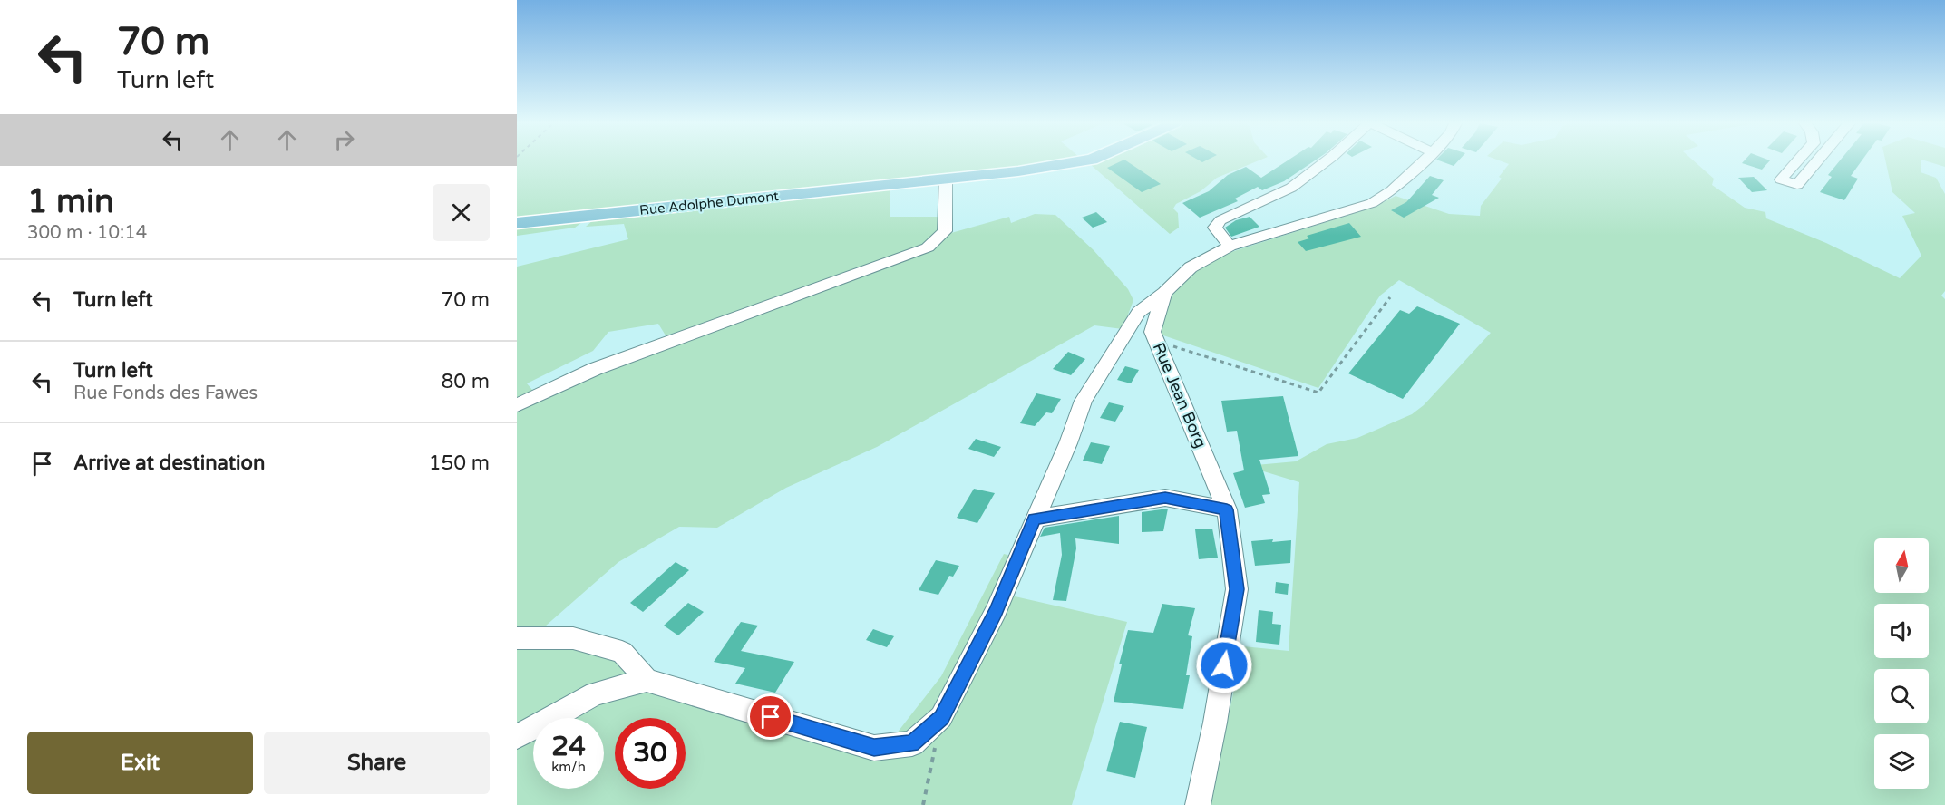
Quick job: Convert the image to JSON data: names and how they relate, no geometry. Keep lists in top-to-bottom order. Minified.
{"streets":{"main road":["Rue Adolphe Dumont"],"street":["Rue Jean Borg"]},"north":"top","page":{"turn":["70 m","Turn left"],"heading":["1 min","300 m · 10:14"],"list":[{"name":"Turn left","value":"70 m"},{"name":"Turn left","note":"Rue Fonds des Fawes","value":"80 m"},{"name":"Arrive at destination","value":"150 m"}],"speed":"24 km/h","limit":"30","buttons":["Exit","Share"]}}
